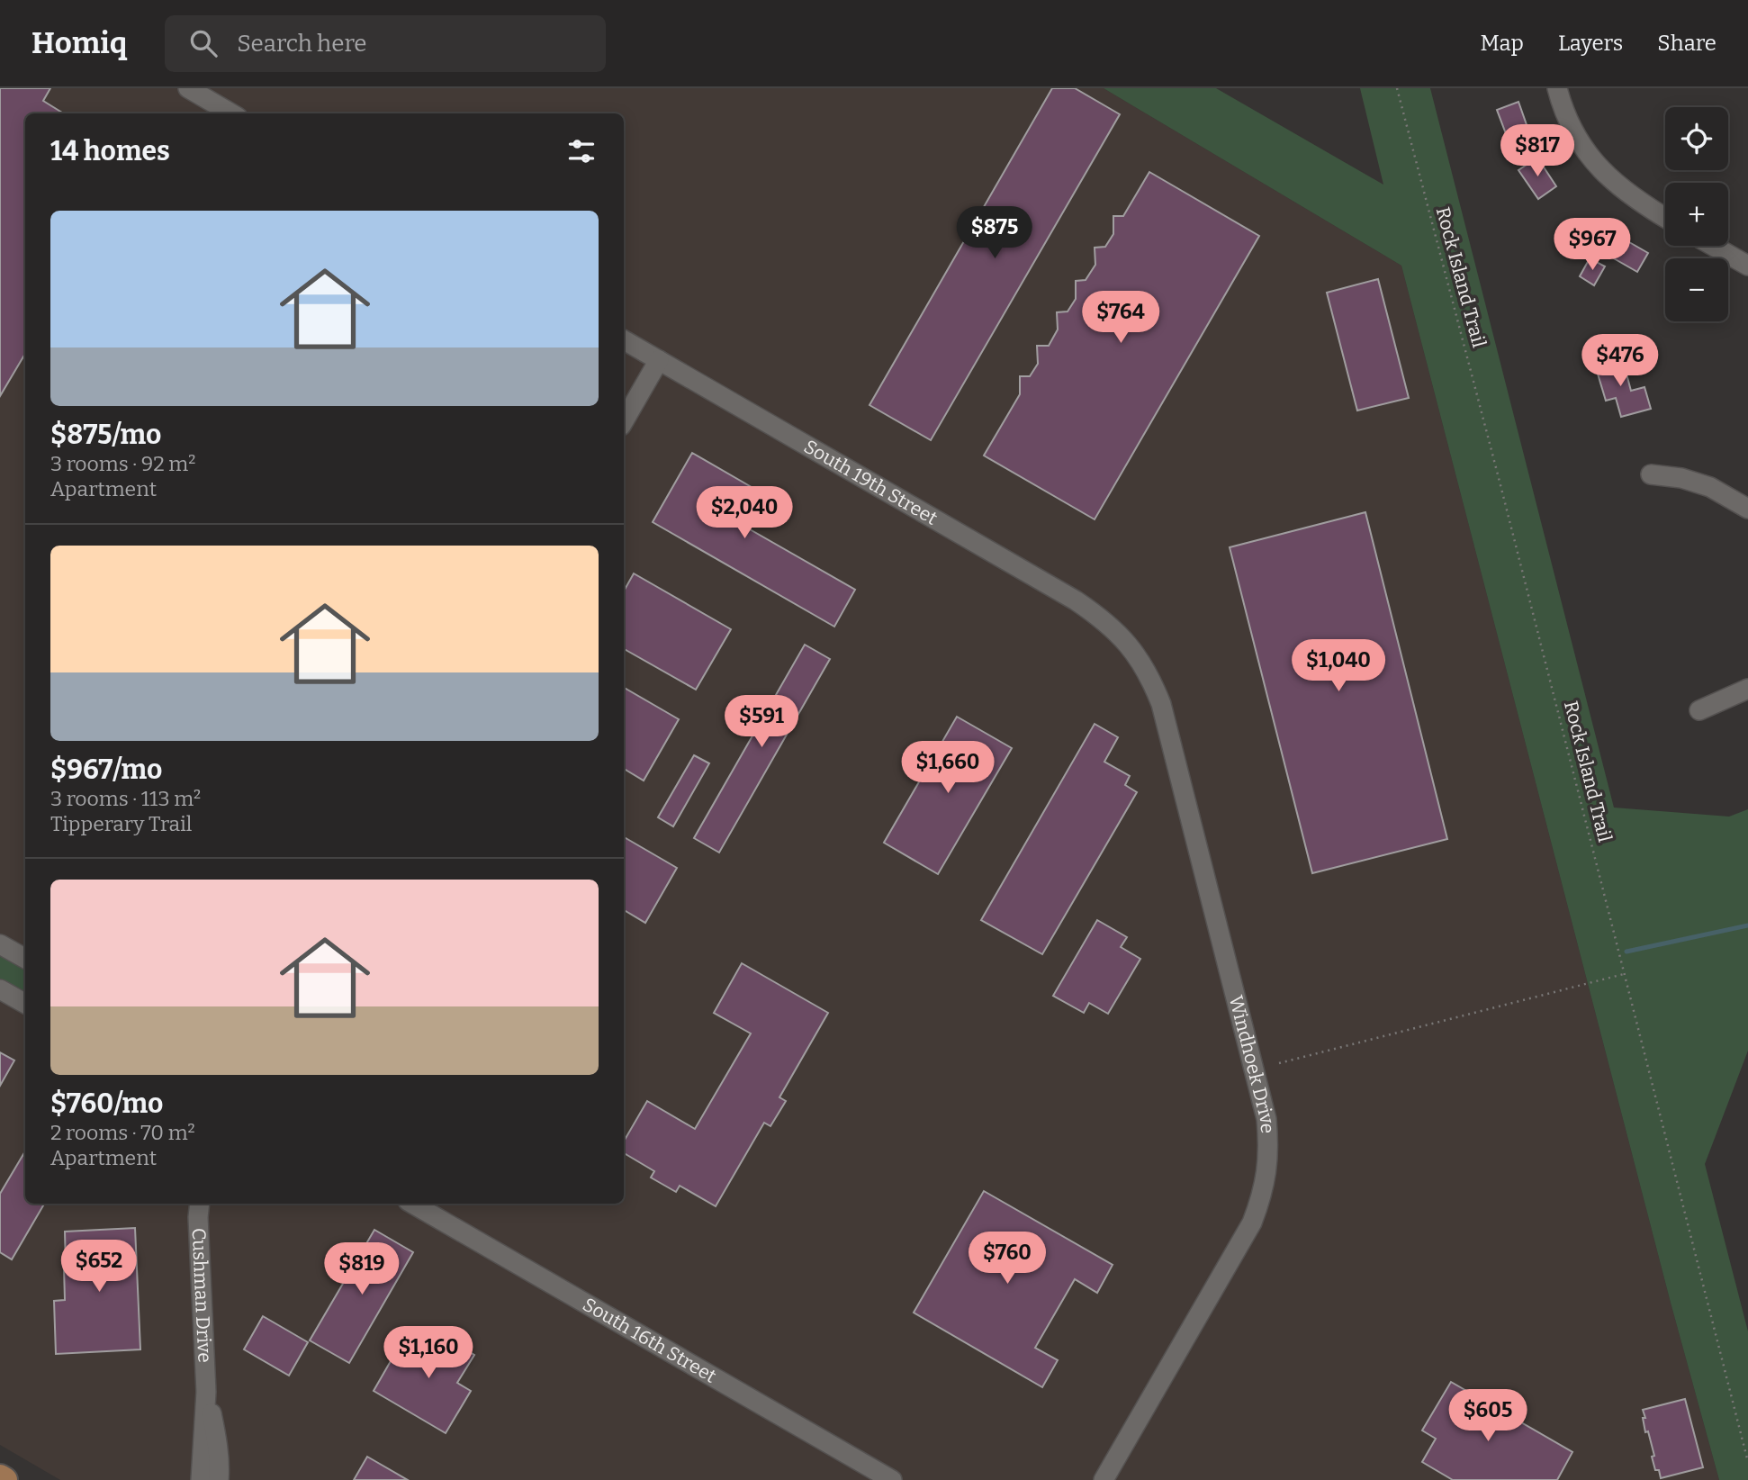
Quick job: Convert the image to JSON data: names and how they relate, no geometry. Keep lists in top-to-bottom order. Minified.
{"streets":{"street":["South 19th Street","Windhoek Drive","Cushman Drive","South 16th Street"],"path":["Rock Island Trail"]},"crossings":[["South 19th Street","Windhoek Drive"]],"page":{"header":"Homiq","search":"Search here","nav":["Map","Layers","Share"],"map_buttons":["+","−"],"heading":"14 homes","price":["$817","$875","$967","$764","$476","$2,040","$1,040","$591","$1,660","$760","$652","$819","$1,160","$605"],"list":[{"name":"$875/mo","note":"3 rooms · 92 m² · Apartment"},{"name":"$967/mo","note":"3 rooms · 113 m² · Tipperary Trail"},{"name":"$760/mo","note":"2 rooms · 70 m² · Apartment"}]}}
